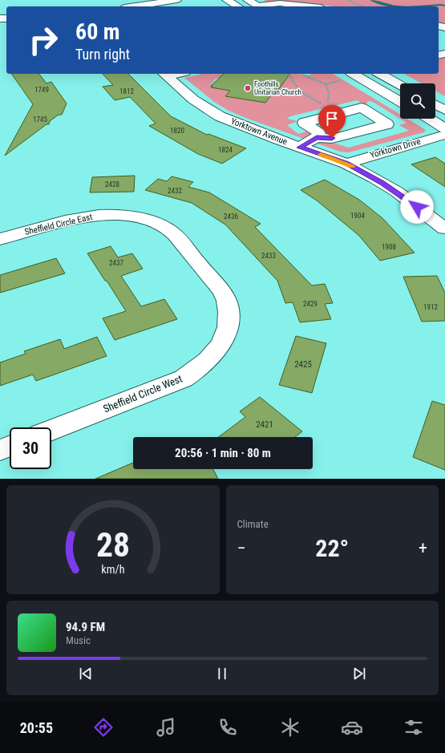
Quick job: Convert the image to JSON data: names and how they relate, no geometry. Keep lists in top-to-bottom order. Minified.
{"streets":{"street":["Yorktown Avenue","Yorktown Drive","Sheffield Circle East","Sheffield Circle West"]},"crossings":[["Yorktown Avenue","Yorktown Drive"],["Sheffield Circle East","Sheffield Circle West"]],"places":["Foothills Unitarian Church"],"house_numbers":["1749","1812","1745","1820","1824","2428","2432","1904","2436","1908","2433","2437","2429","1912","2425","2421"],"page":{"turn":["60 m","Turn right"],"limit":"30","trip":"20:56 · 1 min · 80 m","tile":"Climate","heat":["−","22°","+"],"song":["94.9 FM","Music"],"tabs":"20:55","gauge":["28","km/h"]}}
